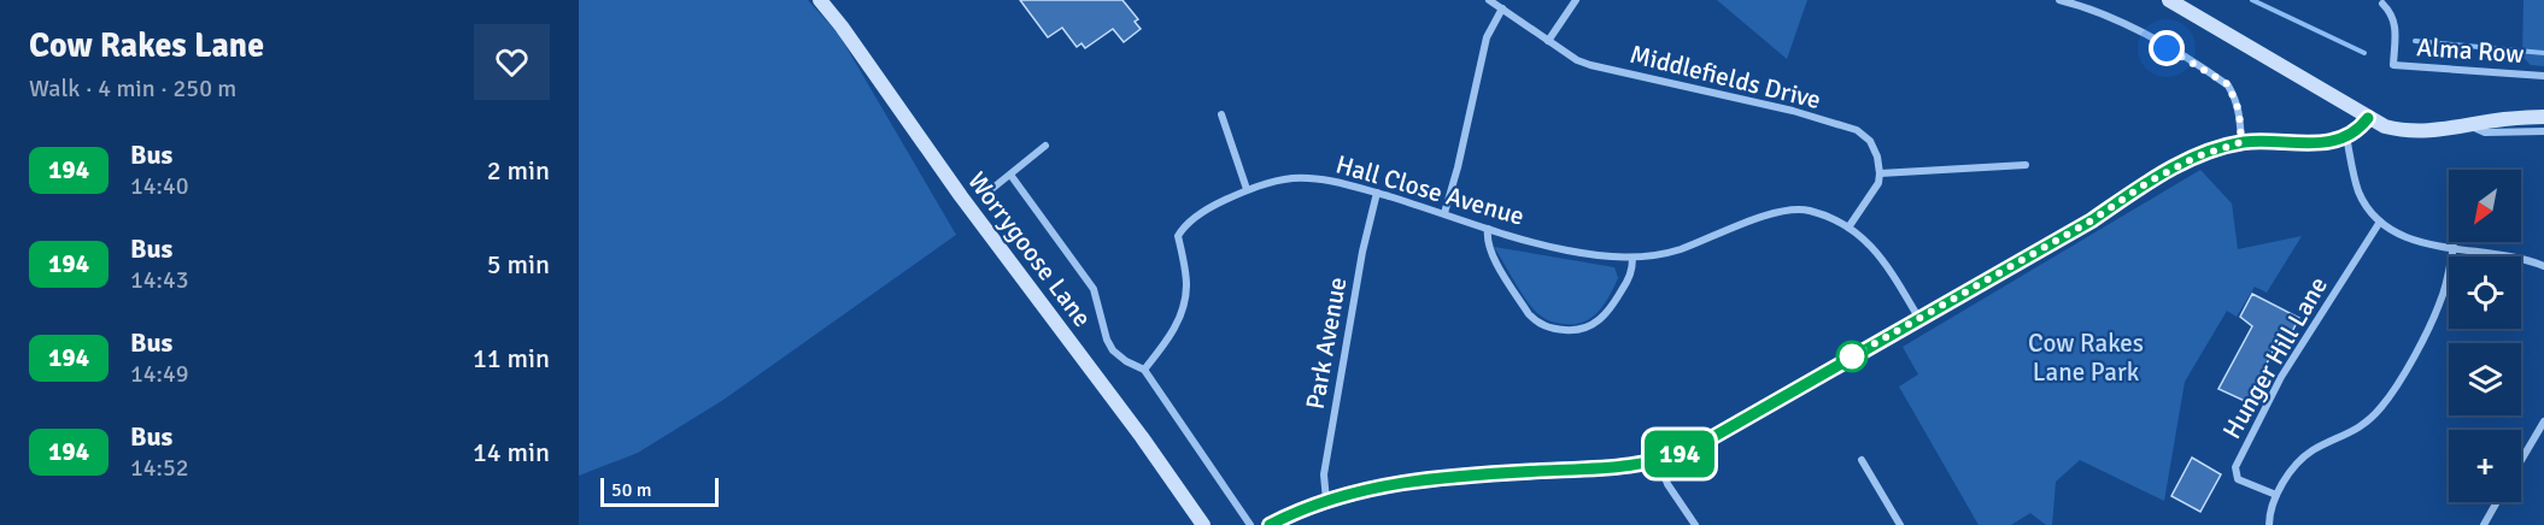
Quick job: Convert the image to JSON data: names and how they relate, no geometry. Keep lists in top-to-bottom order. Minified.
{"streets":{"main road":["Worrygoose Lane"],"street":["Alma Row","Middlefields Drive","Hall Close Avenue","Park Avenue","Hunger Hill Lane"]},"crossings":[["Hall Close Avenue","Park Avenue"]],"parks":["Cow Rakes Lane Park"],"lines":["bus line 194"],"scale_bar":"50 m","north":"bottom left","page":{"heading":["Cow Rakes Lane","Walk · 4 min · 250 m"],"on_map":"194","list":[{"mark":"194","name":"Bus","note":"14:40","value":"2 min"},{"mark":"194","name":"Bus","note":"14:43","value":"5 min"},{"mark":"194","name":"Bus","note":"14:49","value":"11 min"},{"mark":"194","name":"Bus","note":"14:52","value":"14 min"}],"map_buttons":"+","scale":"50 m"}}
